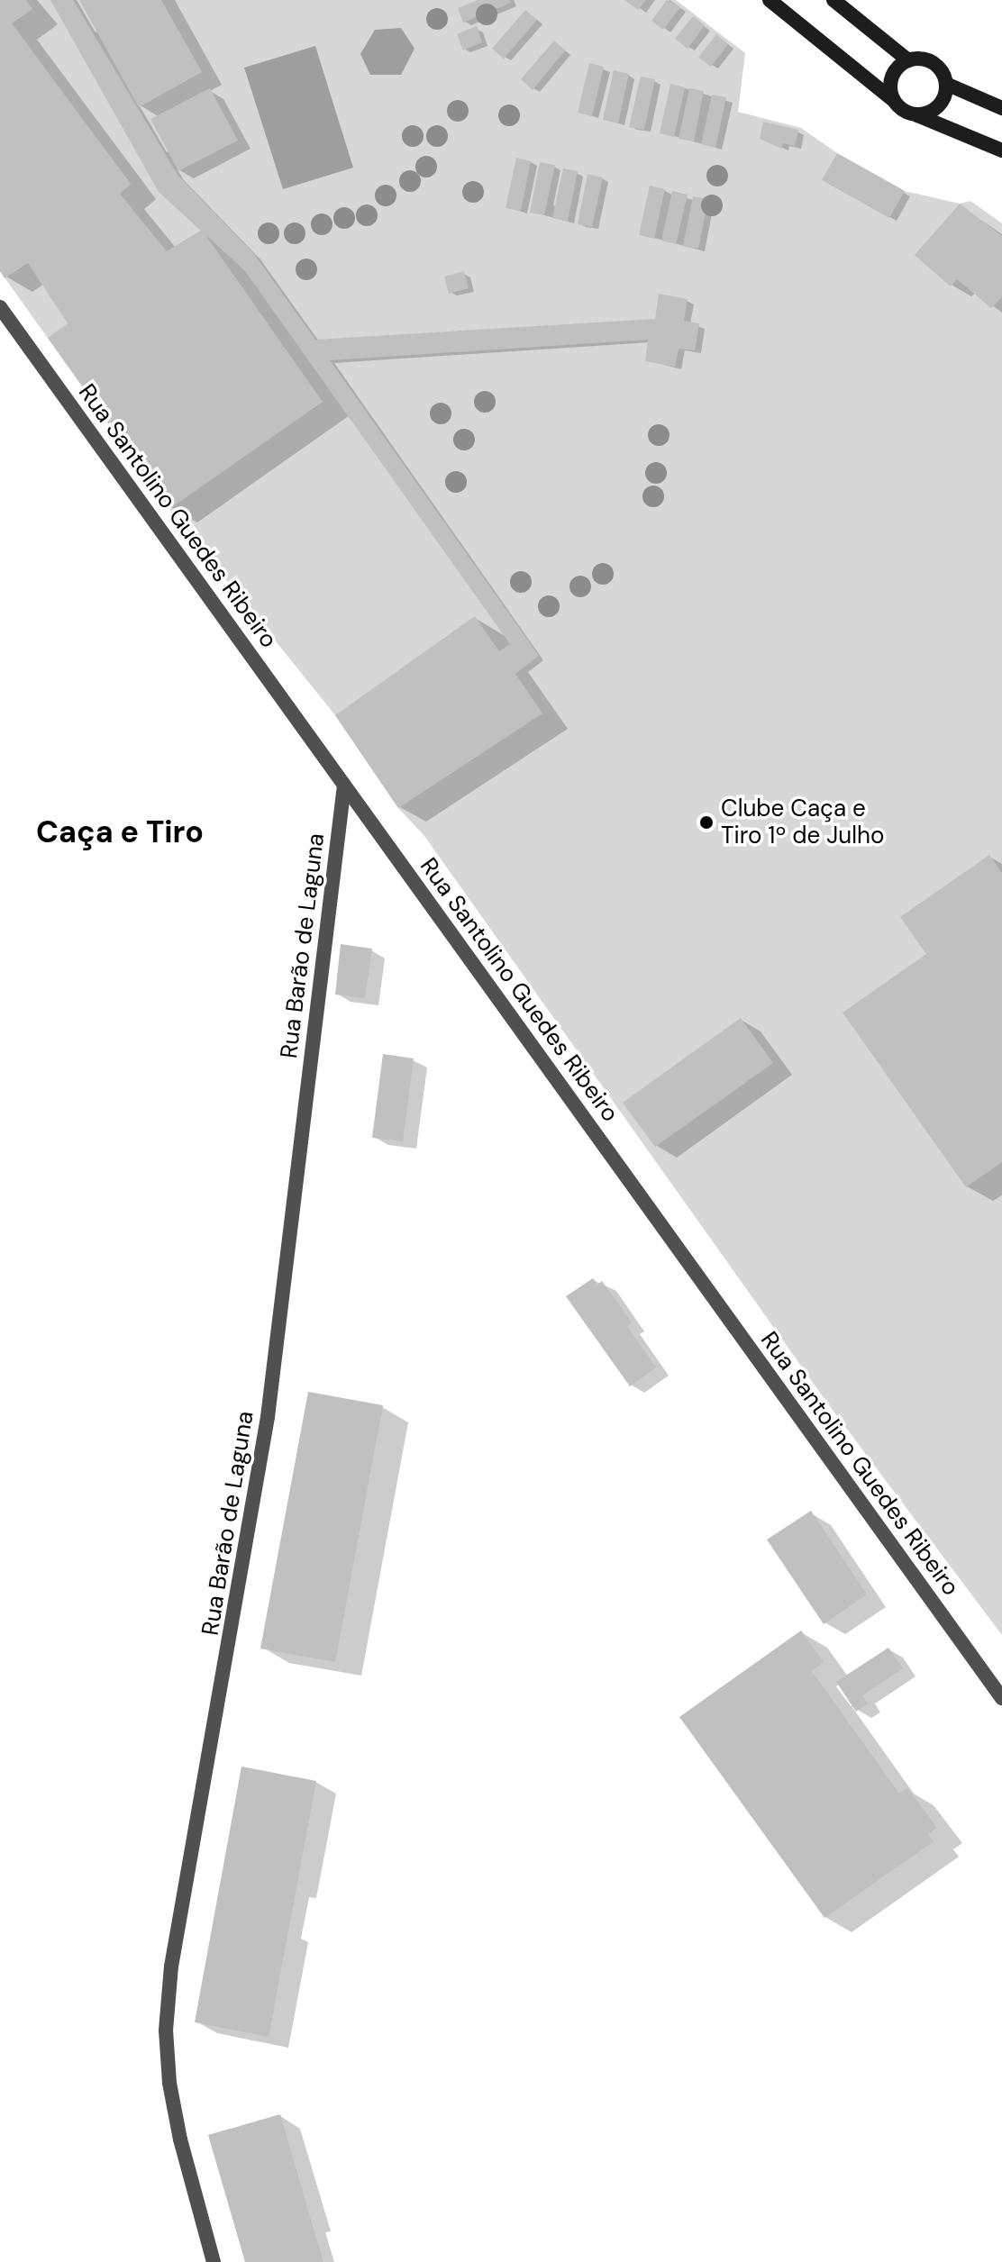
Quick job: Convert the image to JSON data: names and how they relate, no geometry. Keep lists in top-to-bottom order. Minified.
{"streets":{"street":["Rua Santolino Guedes Ribeiro","Rua Barão de Laguna"]},"crossings":[["Rua Santolino Guedes Ribeiro","Rua Barão de Laguna"]],"districts":["Caça e Tiro"],"places":["Clube Caça e Tiro 1º de Julho"]}
